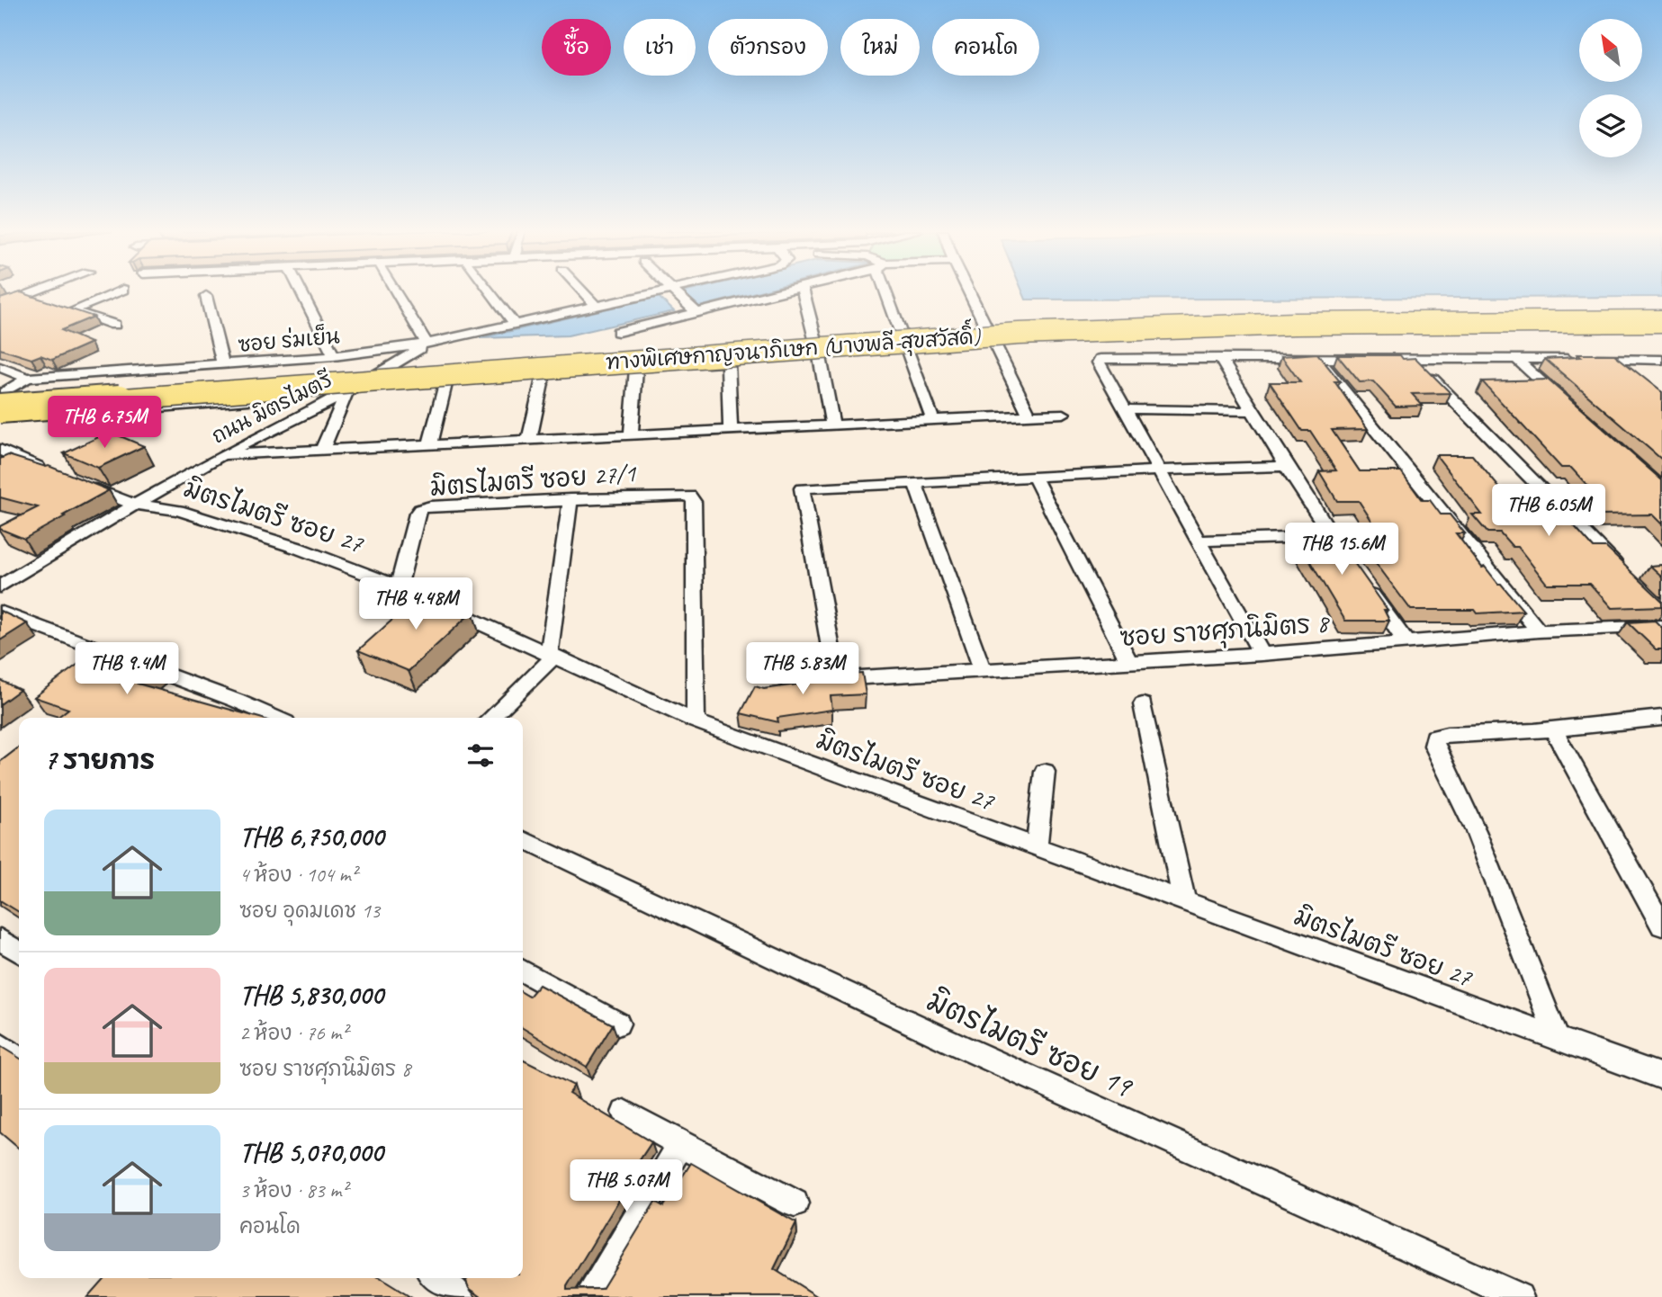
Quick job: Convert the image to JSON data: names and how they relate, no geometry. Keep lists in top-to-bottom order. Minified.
{"streets":{"highway":["ทางพิเศษกาญจนาภิเษก (บางพลี-สุขสวัสดิ์)"],"street":["ซอย ร่มเย็น","ถนน มิตรไมตรี","มิตรไมตรี ซอย 27/1","มิตรไมตรี ซอย 27","ซอย ราชศุภนิมิตร 8","มิตรไมตรี ซอย 19"]},"crossings":[["ซอย ร่มเย็น","ถนน มิตรไมตรี"],["ถนน มิตรไมตรี","มิตรไมตรี ซอย 27"],["มิตรไมตรี ซอย 27/1","มิตรไมตรี ซอย 27"]],"north":"top left","page":{"chip":["ซื้อ","เช่า","ตัวกรอง","ใหม่","คอนโด"],"price":["THB 6.75M","THB 6.05M","THB 15.6M","THB 4.48M","THB 9.4M","THB 5.83M","THB 5.07M"],"heading":"7 รายการ","list":[{"name":"THB 6,750,000","note":"4 ห้อง · 104 m² · ซอย อุดมเดช 13"},{"name":"THB 5,830,000","note":"2 ห้อง · 76 m² · ซอย ราชศุภนิมิตร 8"},{"name":"THB 5,070,000","note":"3 ห้อง · 83 m² · คอนโด"}]}}
